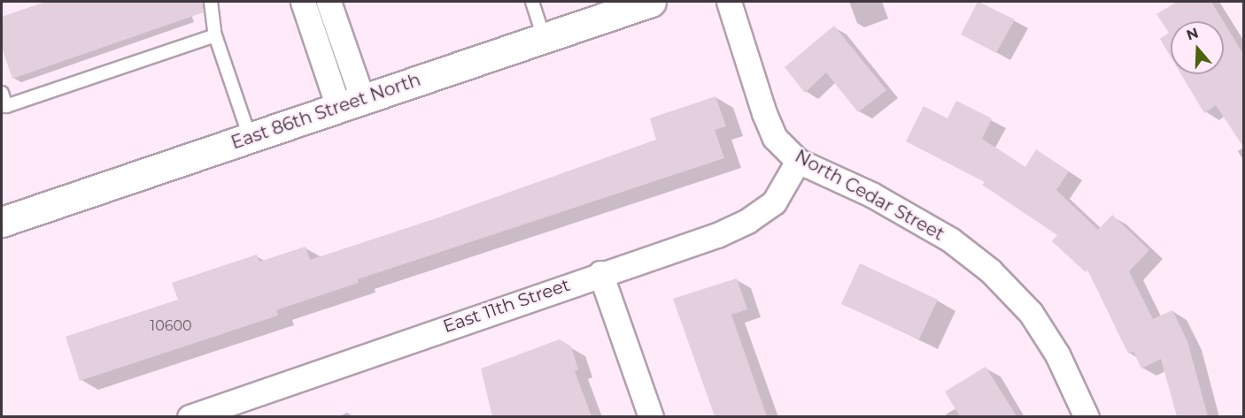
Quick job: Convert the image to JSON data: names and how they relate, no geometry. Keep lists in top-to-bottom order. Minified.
{"streets":{"main road":["East 86th Street North"],"street":["North Cedar Street","East 11th Street"]},"crossings":[["North Cedar Street","East 11th Street"]],"house_numbers":["10600"],"north":"top"}
